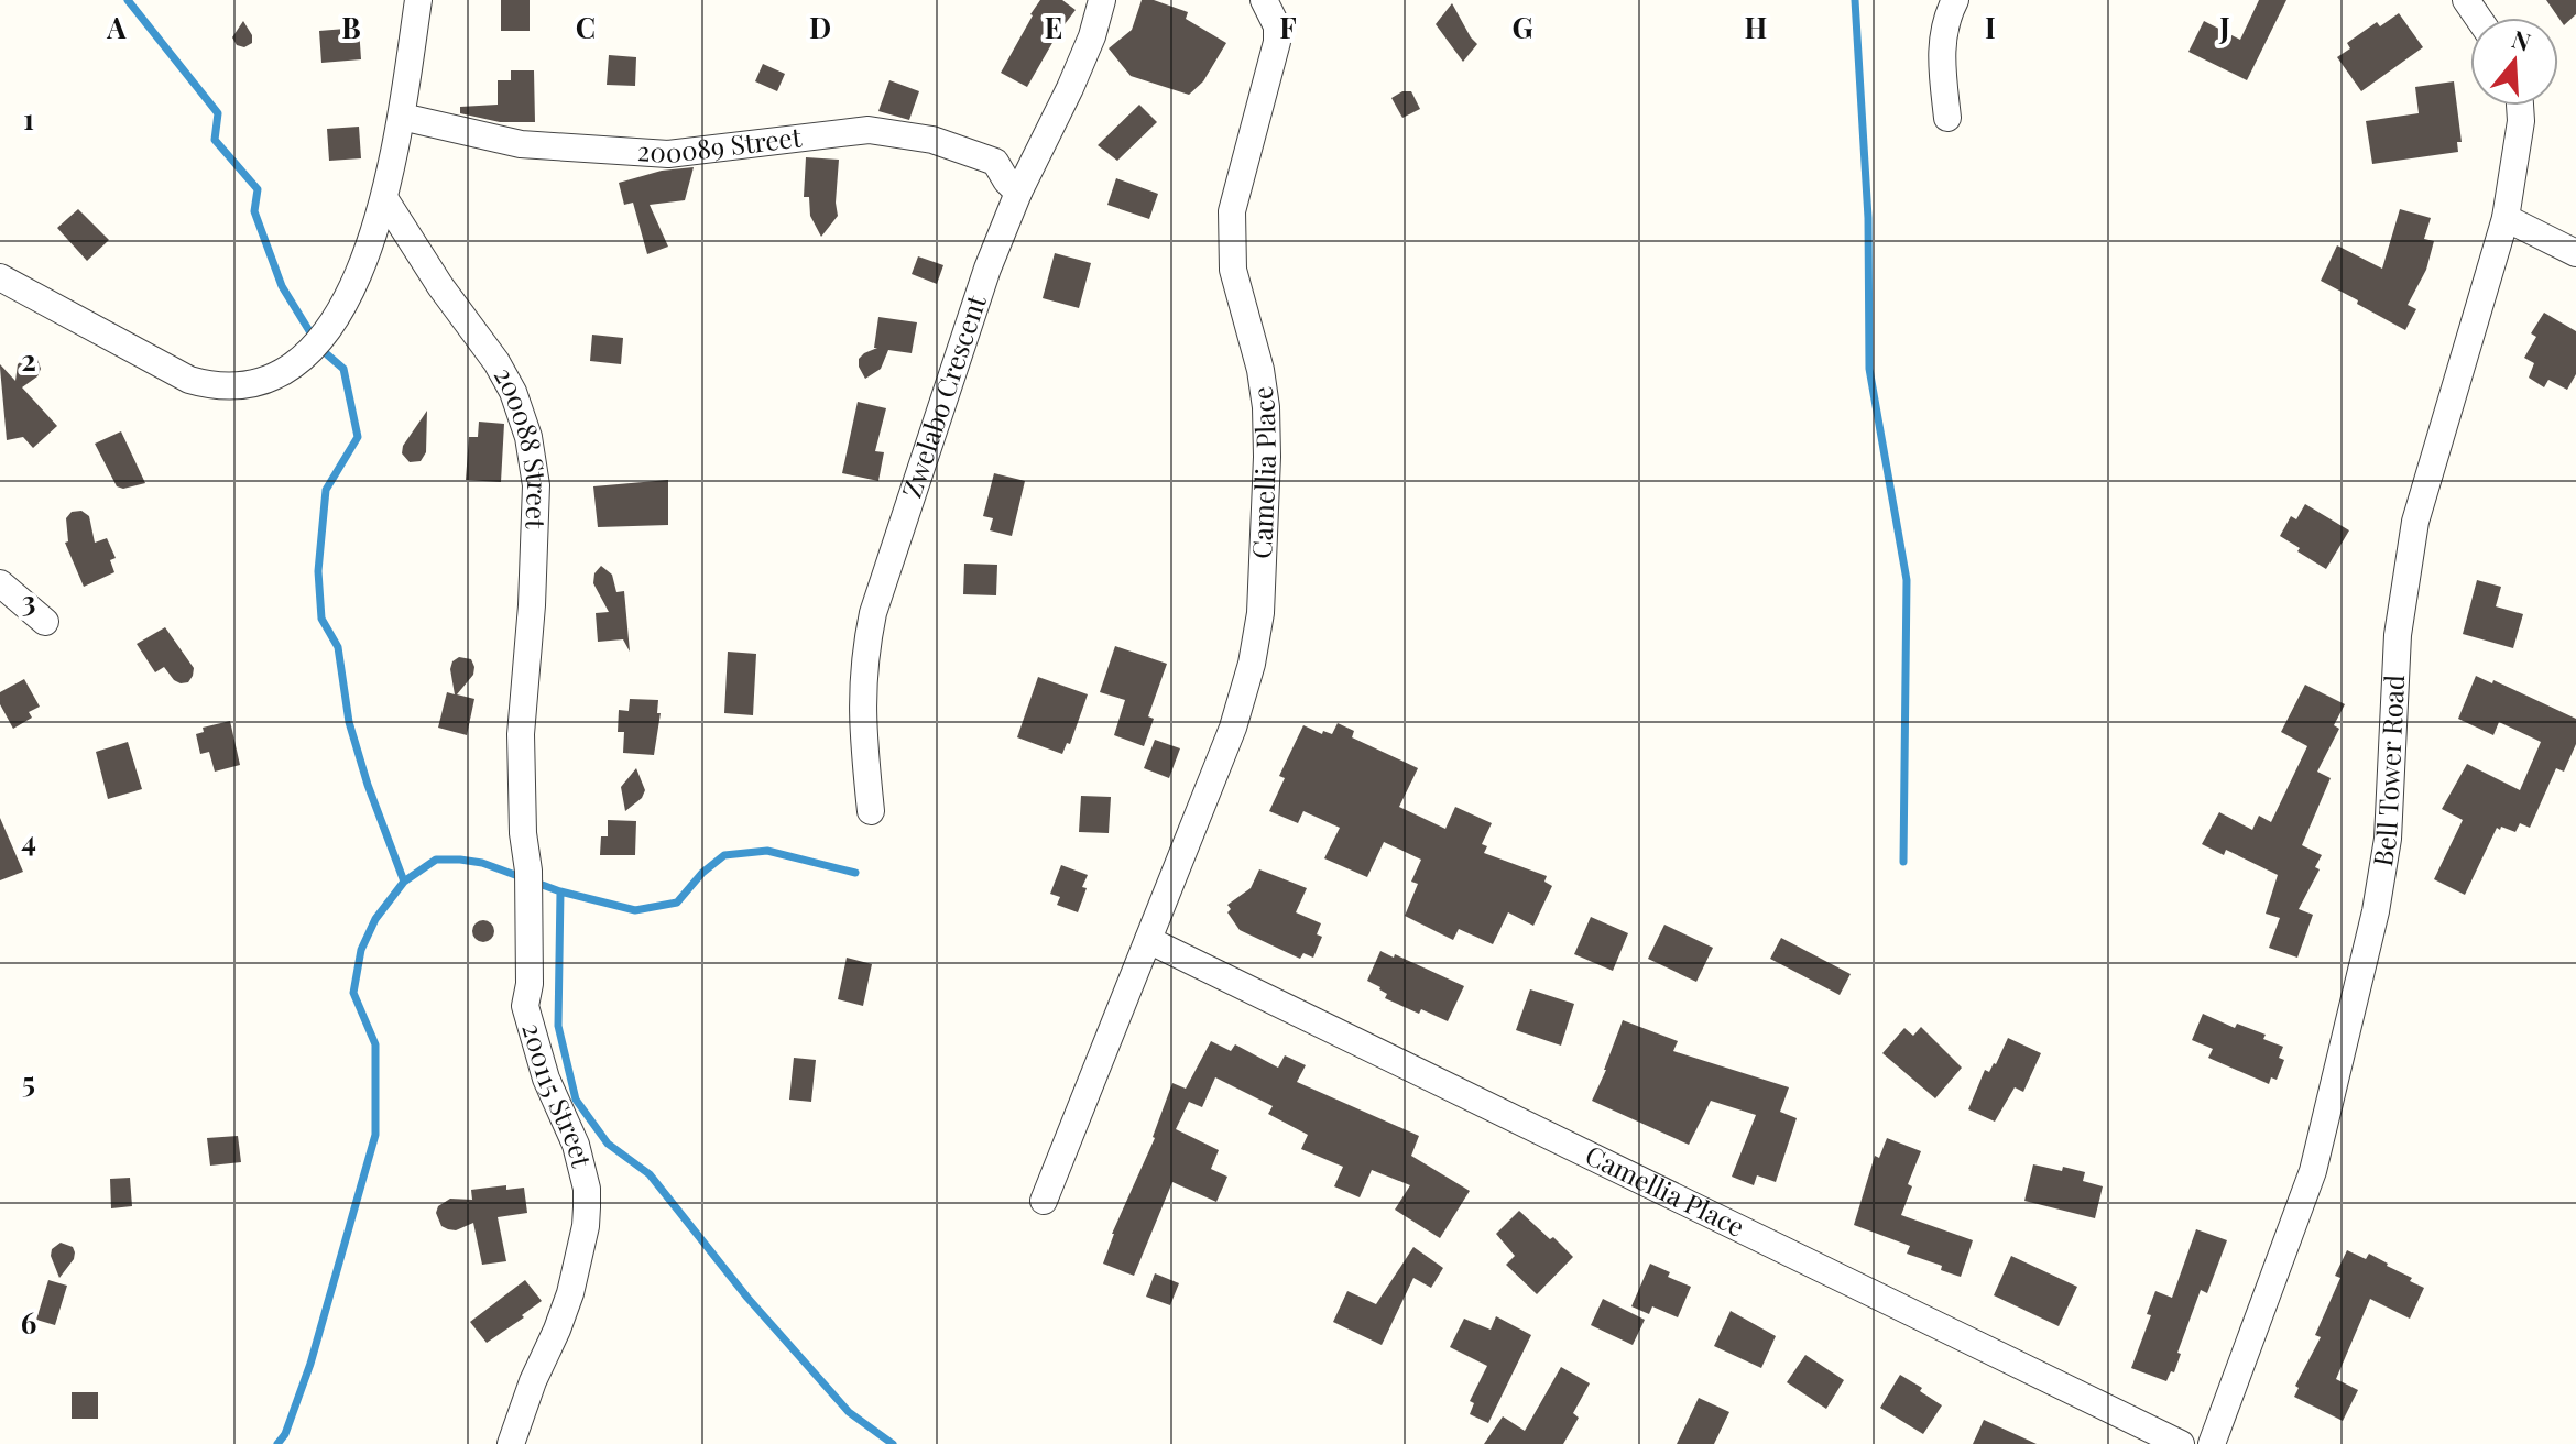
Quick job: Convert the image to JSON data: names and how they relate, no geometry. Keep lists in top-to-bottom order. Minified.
{"streets":{"street":["200089 Street","Zwelabo Crescent","200088 Street","Camellia Place","Bell Tower Road","200115 Street"]},"crossings":[["200089 Street","Zwelabo Crescent"],["200088 Street","200115 Street"]],"north":"top","grid":{"columns":["A","B","C","D","E","F","G","H","I","J"],"rows":["1","2","3","4","5","6"]}}
